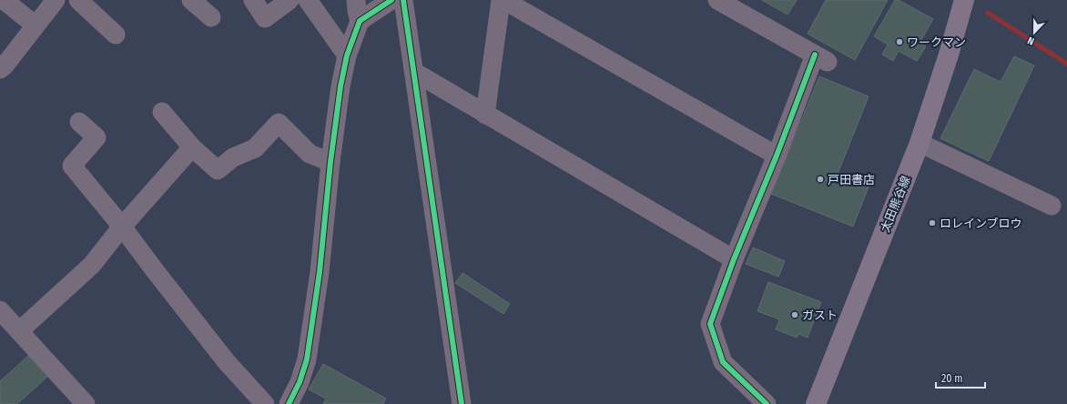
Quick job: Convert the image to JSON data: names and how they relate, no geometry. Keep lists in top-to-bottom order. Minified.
{"streets":{"main road":["太田熊谷線"]},"places":["ワークマン","戸田書店","ロレインブロウ","ガスト"],"scale_bar":"20 m","north":"bottom"}
